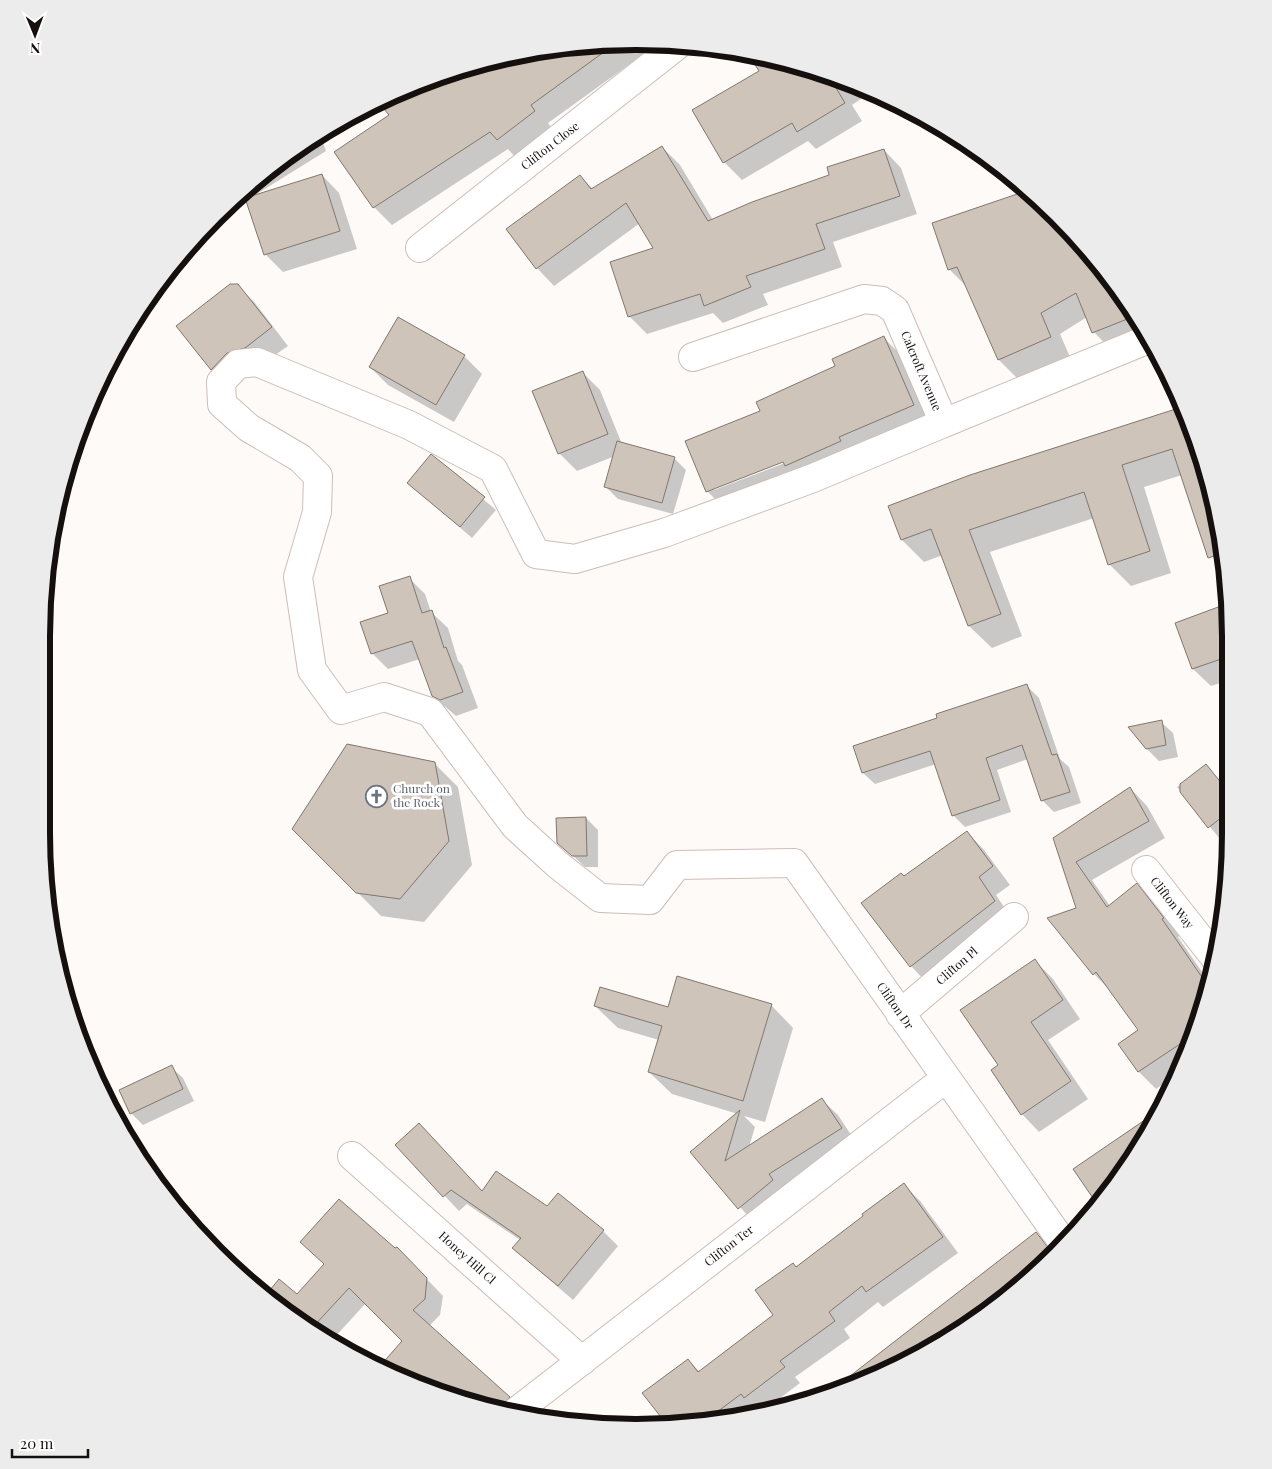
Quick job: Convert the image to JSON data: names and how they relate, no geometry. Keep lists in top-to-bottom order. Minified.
{"streets":{"street":["Clifton Close","Calcroft Avenue","Clifton Way","Clifton Pl","Clifton Dr","Clifton Ter","Honey Hill Cl"]},"crossings":[["Calcroft Avenue","Clifton Dr"],["Clifton Pl","Clifton Dr"],["Clifton Dr","Clifton Ter"],["Clifton Ter","Honey Hill Cl"]],"places":{"church":["Church on the Rock"]},"scale_bar":"20 m","north":"bottom"}
